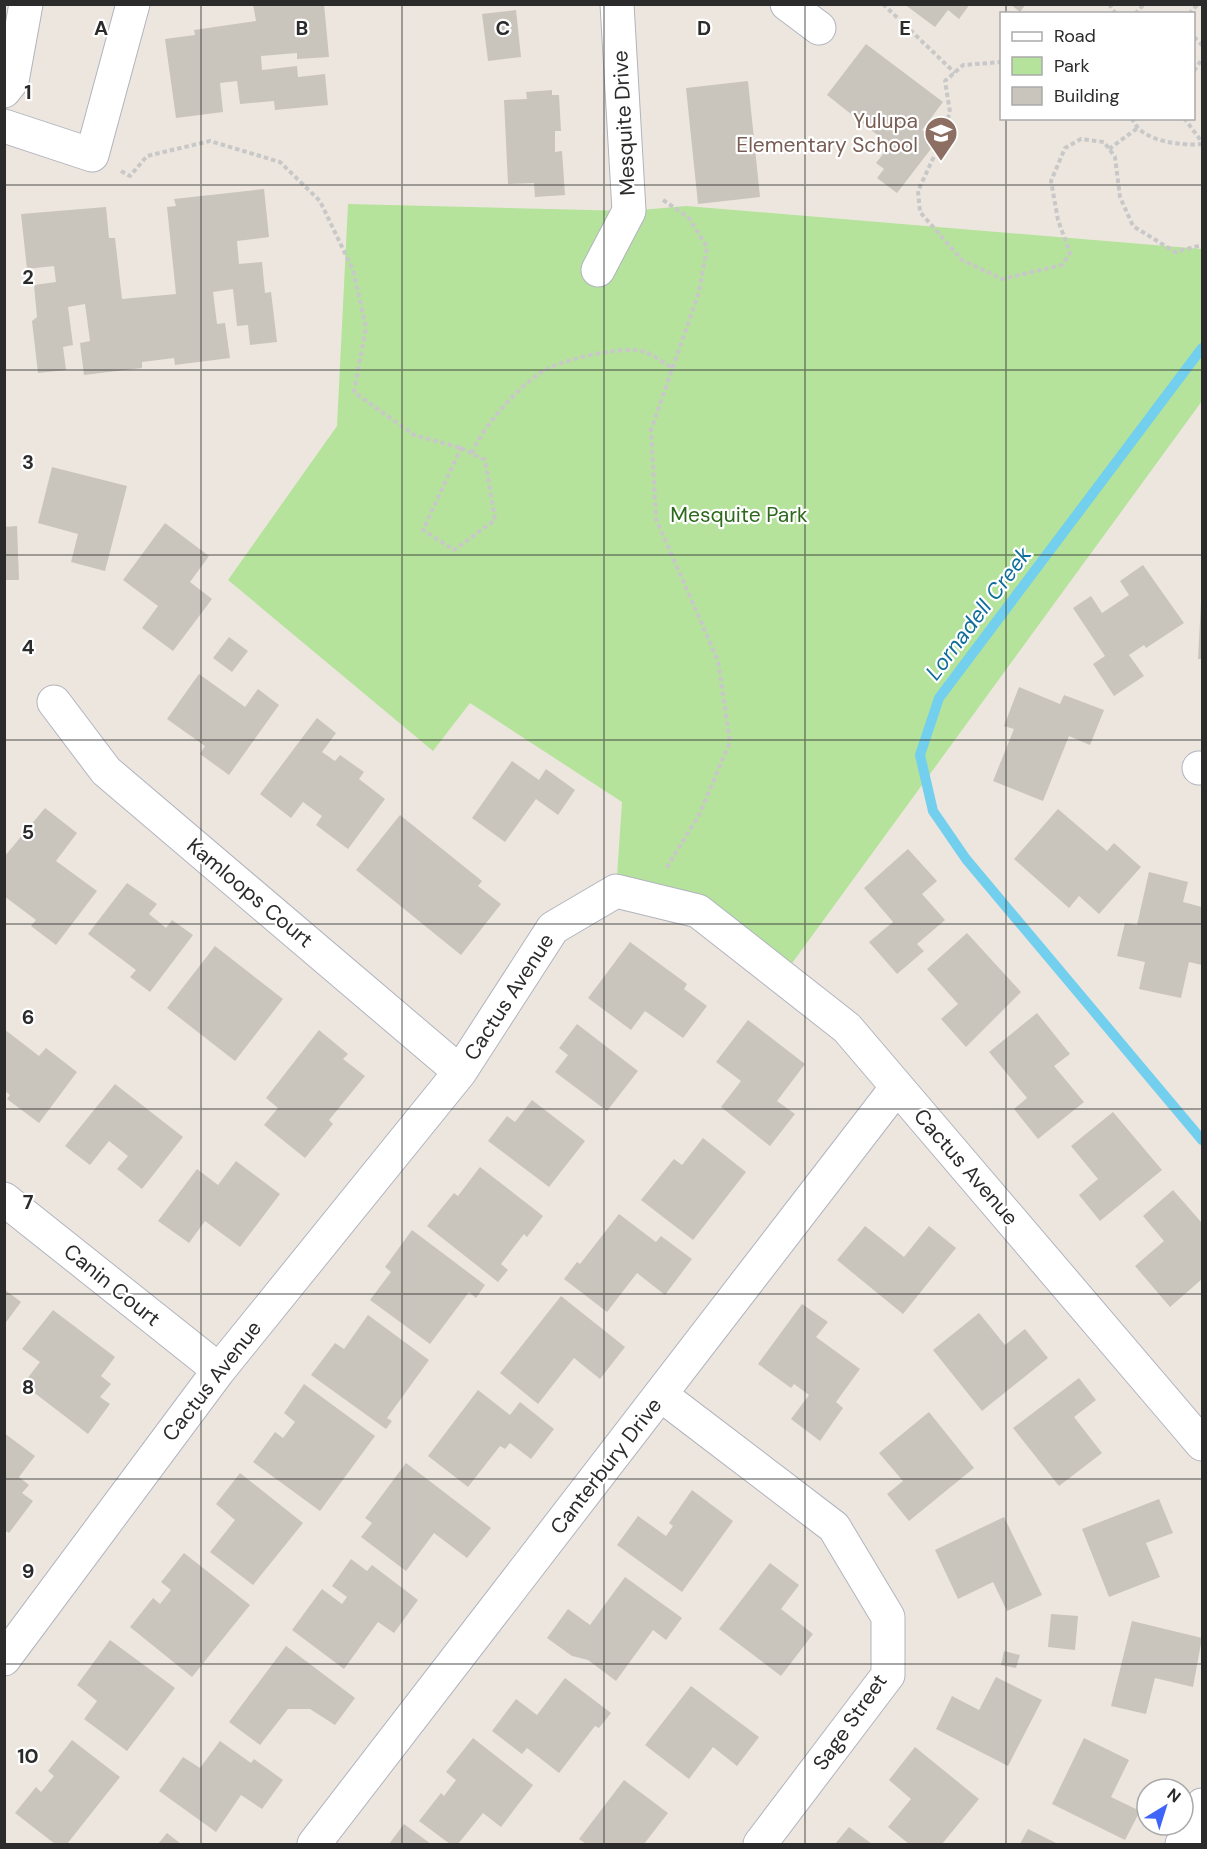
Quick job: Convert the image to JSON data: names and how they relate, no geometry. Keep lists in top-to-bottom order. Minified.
{"streets":{"street":["Mesquite Drive","Kamloops Court","Cactus Avenue","Canin Court","Canterbury Drive","Sage Street"]},"crossings":[["Kamloops Court","Cactus Avenue"],["Cactus Avenue","Canin Court"],["Cactus Avenue","Canterbury Drive"],["Canterbury Drive","Sage Street"]],"water":["Lornadell Creek"],"parks":["Mesquite Park"],"places":{"school or university":["Yulupa Elementary School"]},"legend":["Road","Park","Building"],"north":"top right","grid":{"columns":["A","B","C","D","E"],"rows":["1","2","3","4","5","6","7","8","9","10"]}}
